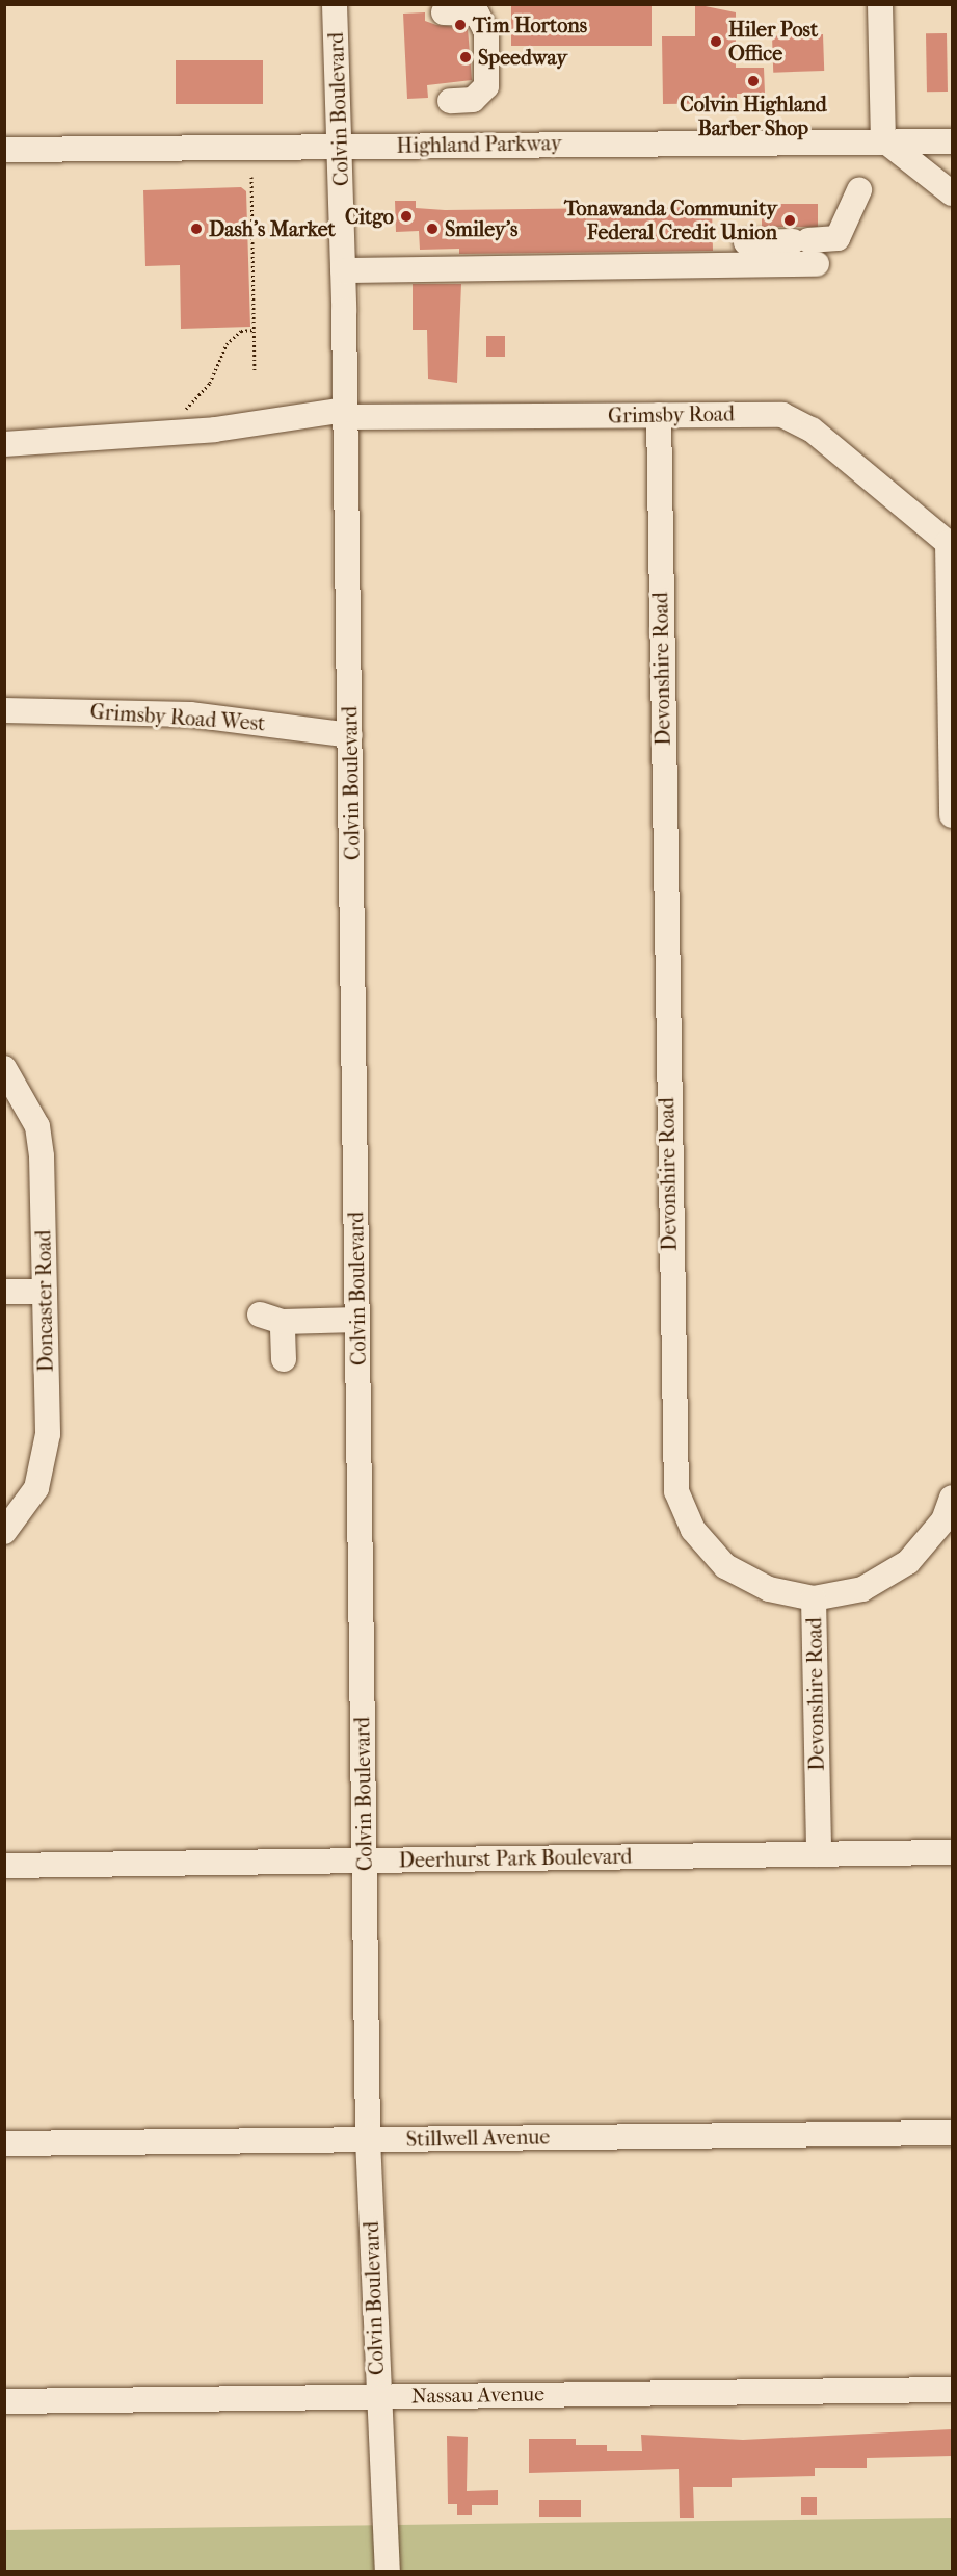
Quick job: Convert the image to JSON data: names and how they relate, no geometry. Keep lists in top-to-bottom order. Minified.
{"streets":{"street":["Colvin Boulevard","Highland Parkway","Grimsby Road","Devonshire Road","Grimsby Road West","Doncaster Road","Deerhurst Park Boulevard","Stillwell Avenue","Nassau Avenue"]},"crossings":[["Colvin Boulevard","Highland Parkway"],["Colvin Boulevard","Grimsby Road"],["Colvin Boulevard","Grimsby Road West"],["Colvin Boulevard","Deerhurst Park Boulevard"],["Colvin Boulevard","Stillwell Avenue"],["Colvin Boulevard","Nassau Avenue"],["Grimsby Road","Devonshire Road"],["Devonshire Road","Deerhurst Park Boulevard"]],"places":["Tim Hortons","Hiler Post Office","Speedway","Colvin Highland Barber Shop","Citgo","Tonawanda Community Federal Credit Union","Dash's Market","Smiley's"]}
